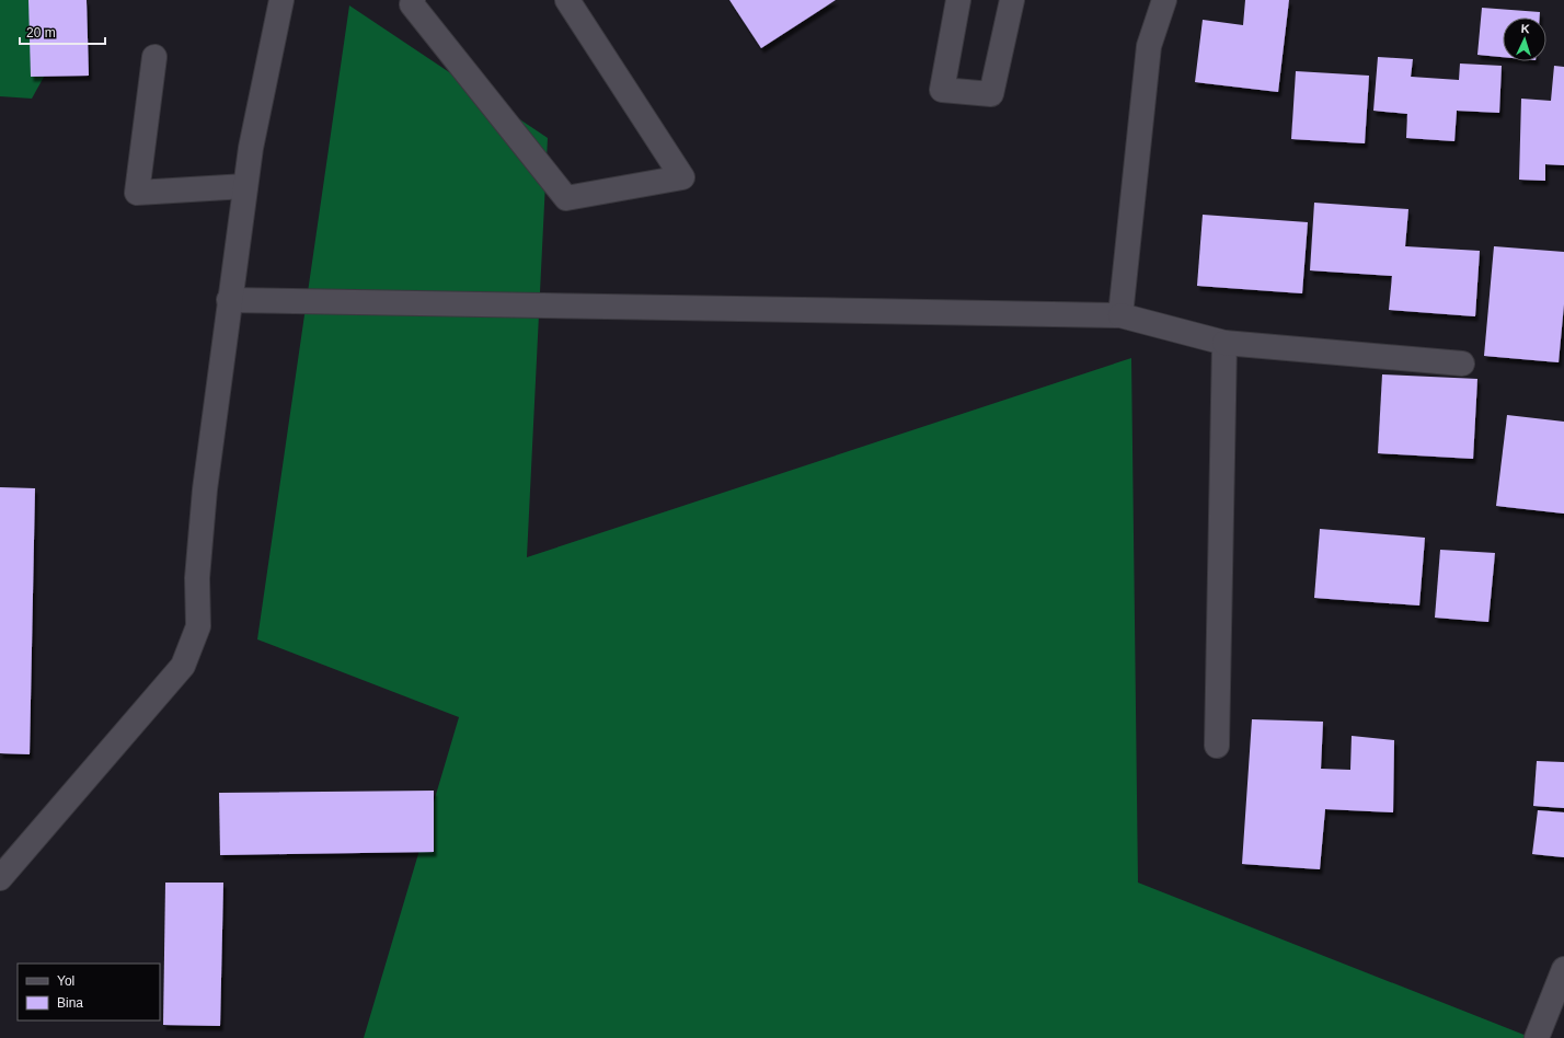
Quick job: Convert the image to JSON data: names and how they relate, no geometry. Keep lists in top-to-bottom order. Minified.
{"legend":["Yol","Bina"],"scale_bar":"20 m","north":"top"}
